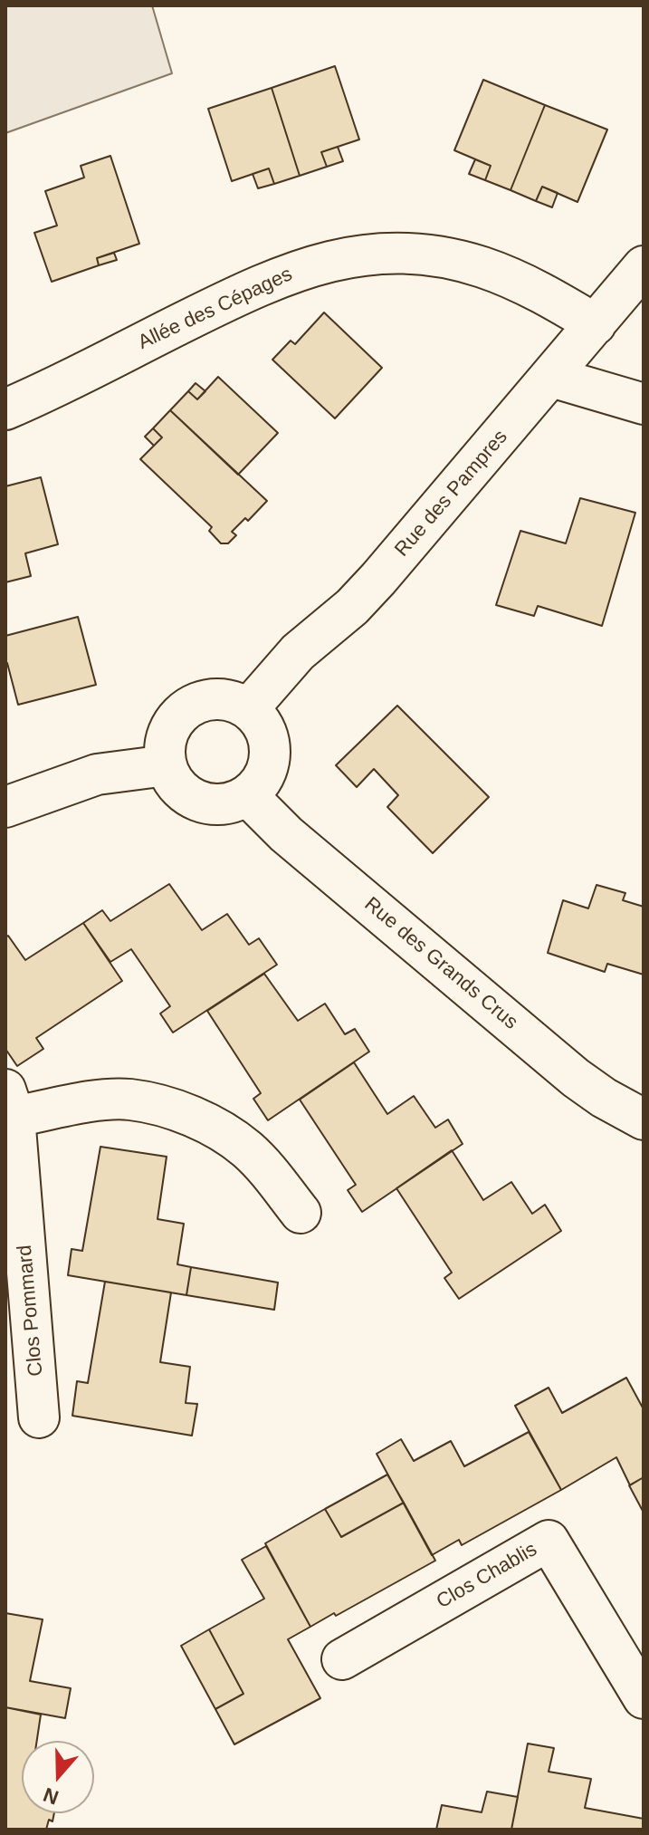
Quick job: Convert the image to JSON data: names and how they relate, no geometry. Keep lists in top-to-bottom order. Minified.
{"streets":{"street":["Allée des Cépages","Rue des Pampres","Rue des Grands Crus","Clos Pommard","Clos Chablis"]},"crossings":[["Allée des Cépages","Rue des Pampres"],["Rue des Pampres","Rue des Grands Crus"]],"north":"bottom"}
